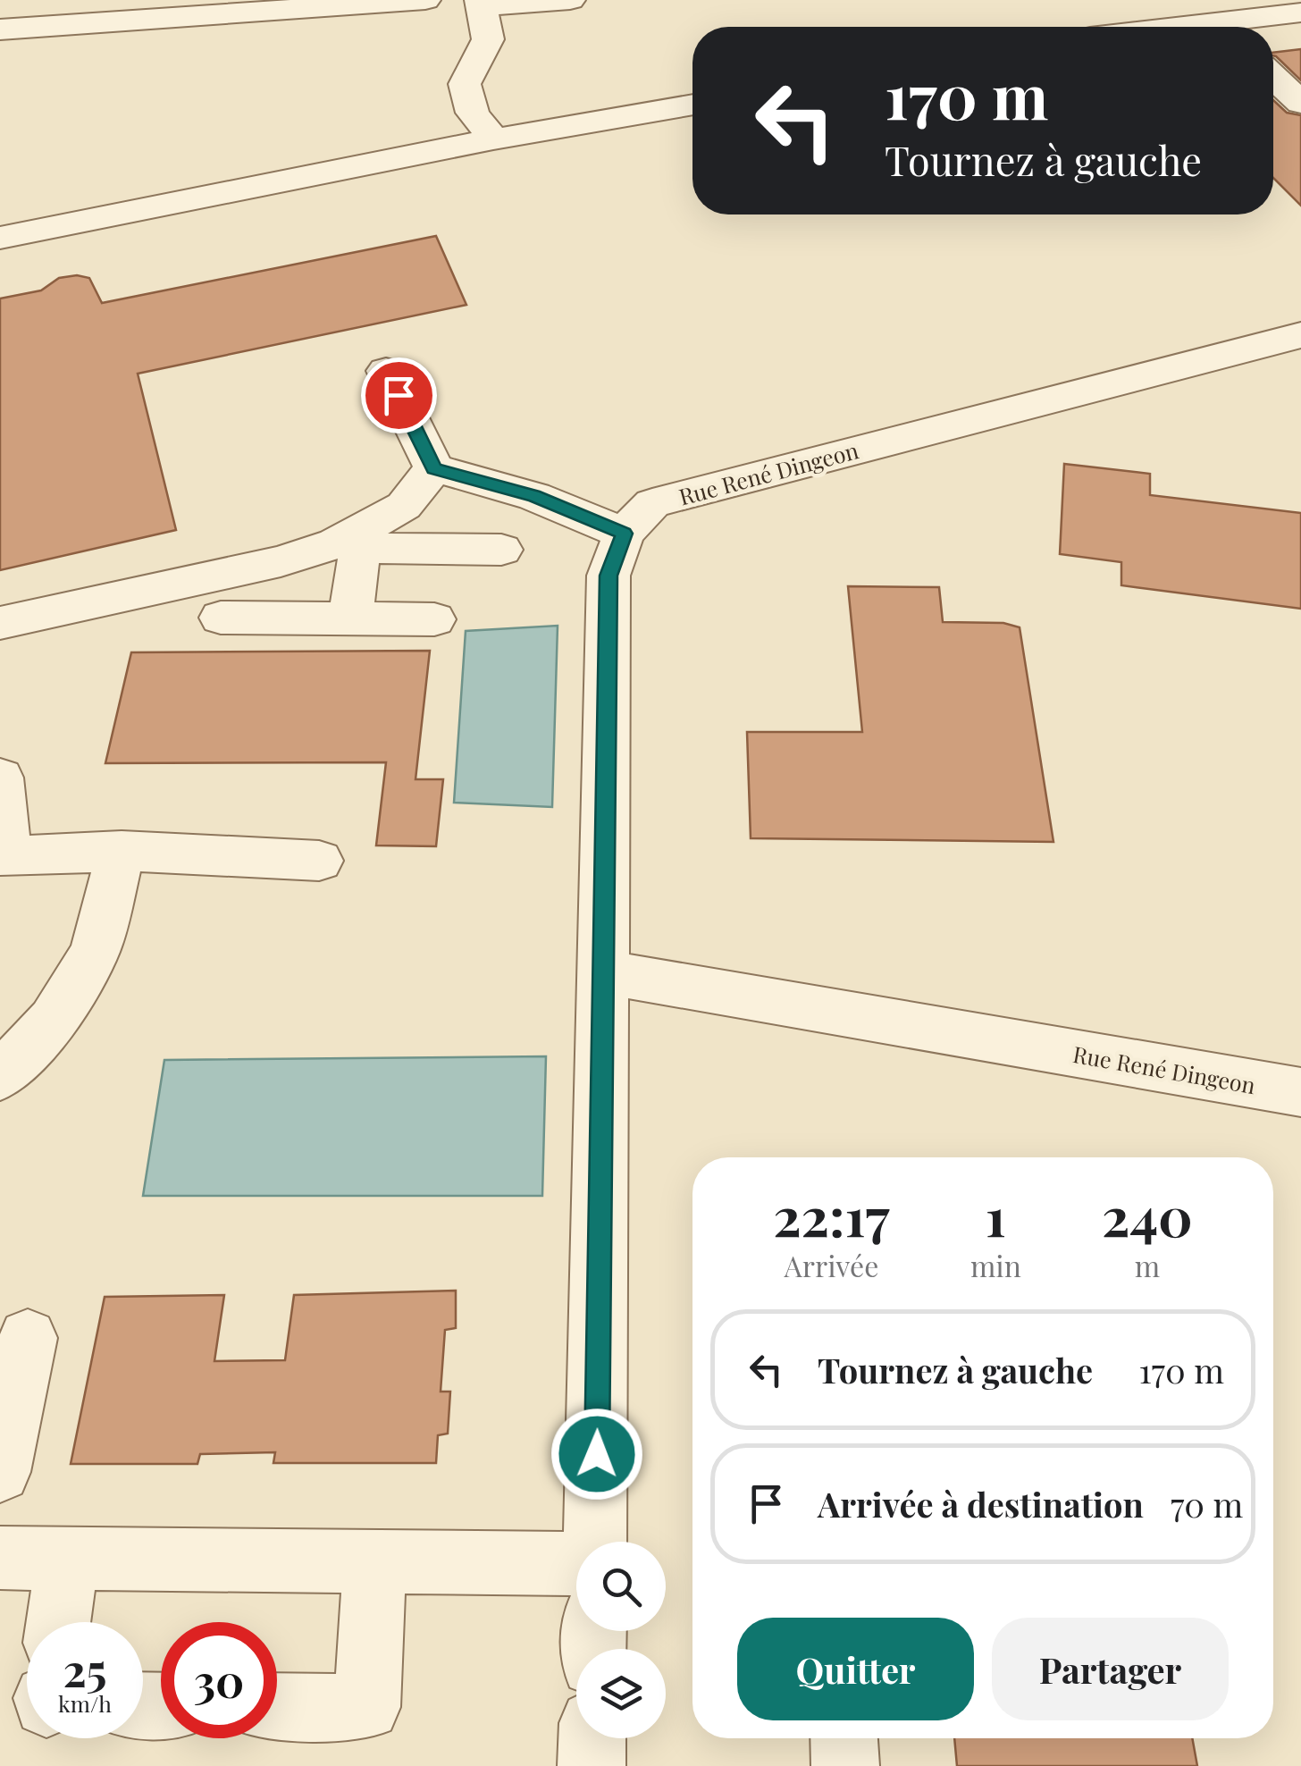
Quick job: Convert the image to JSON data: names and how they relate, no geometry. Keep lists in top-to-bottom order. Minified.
{"streets":{"street":["Rue René Dingeon"]},"page":{"turn":["170 m","Tournez à gauche"],"eta":["22:17","Arrivée","1","min","240","m"],"list":[{"name":"Tournez à gauche","value":"170 m"},{"name":"Arrivée à destination","value":"70 m"}],"buttons":["Quitter","Partager"],"speed":"25 km/h","limit":"30"}}
